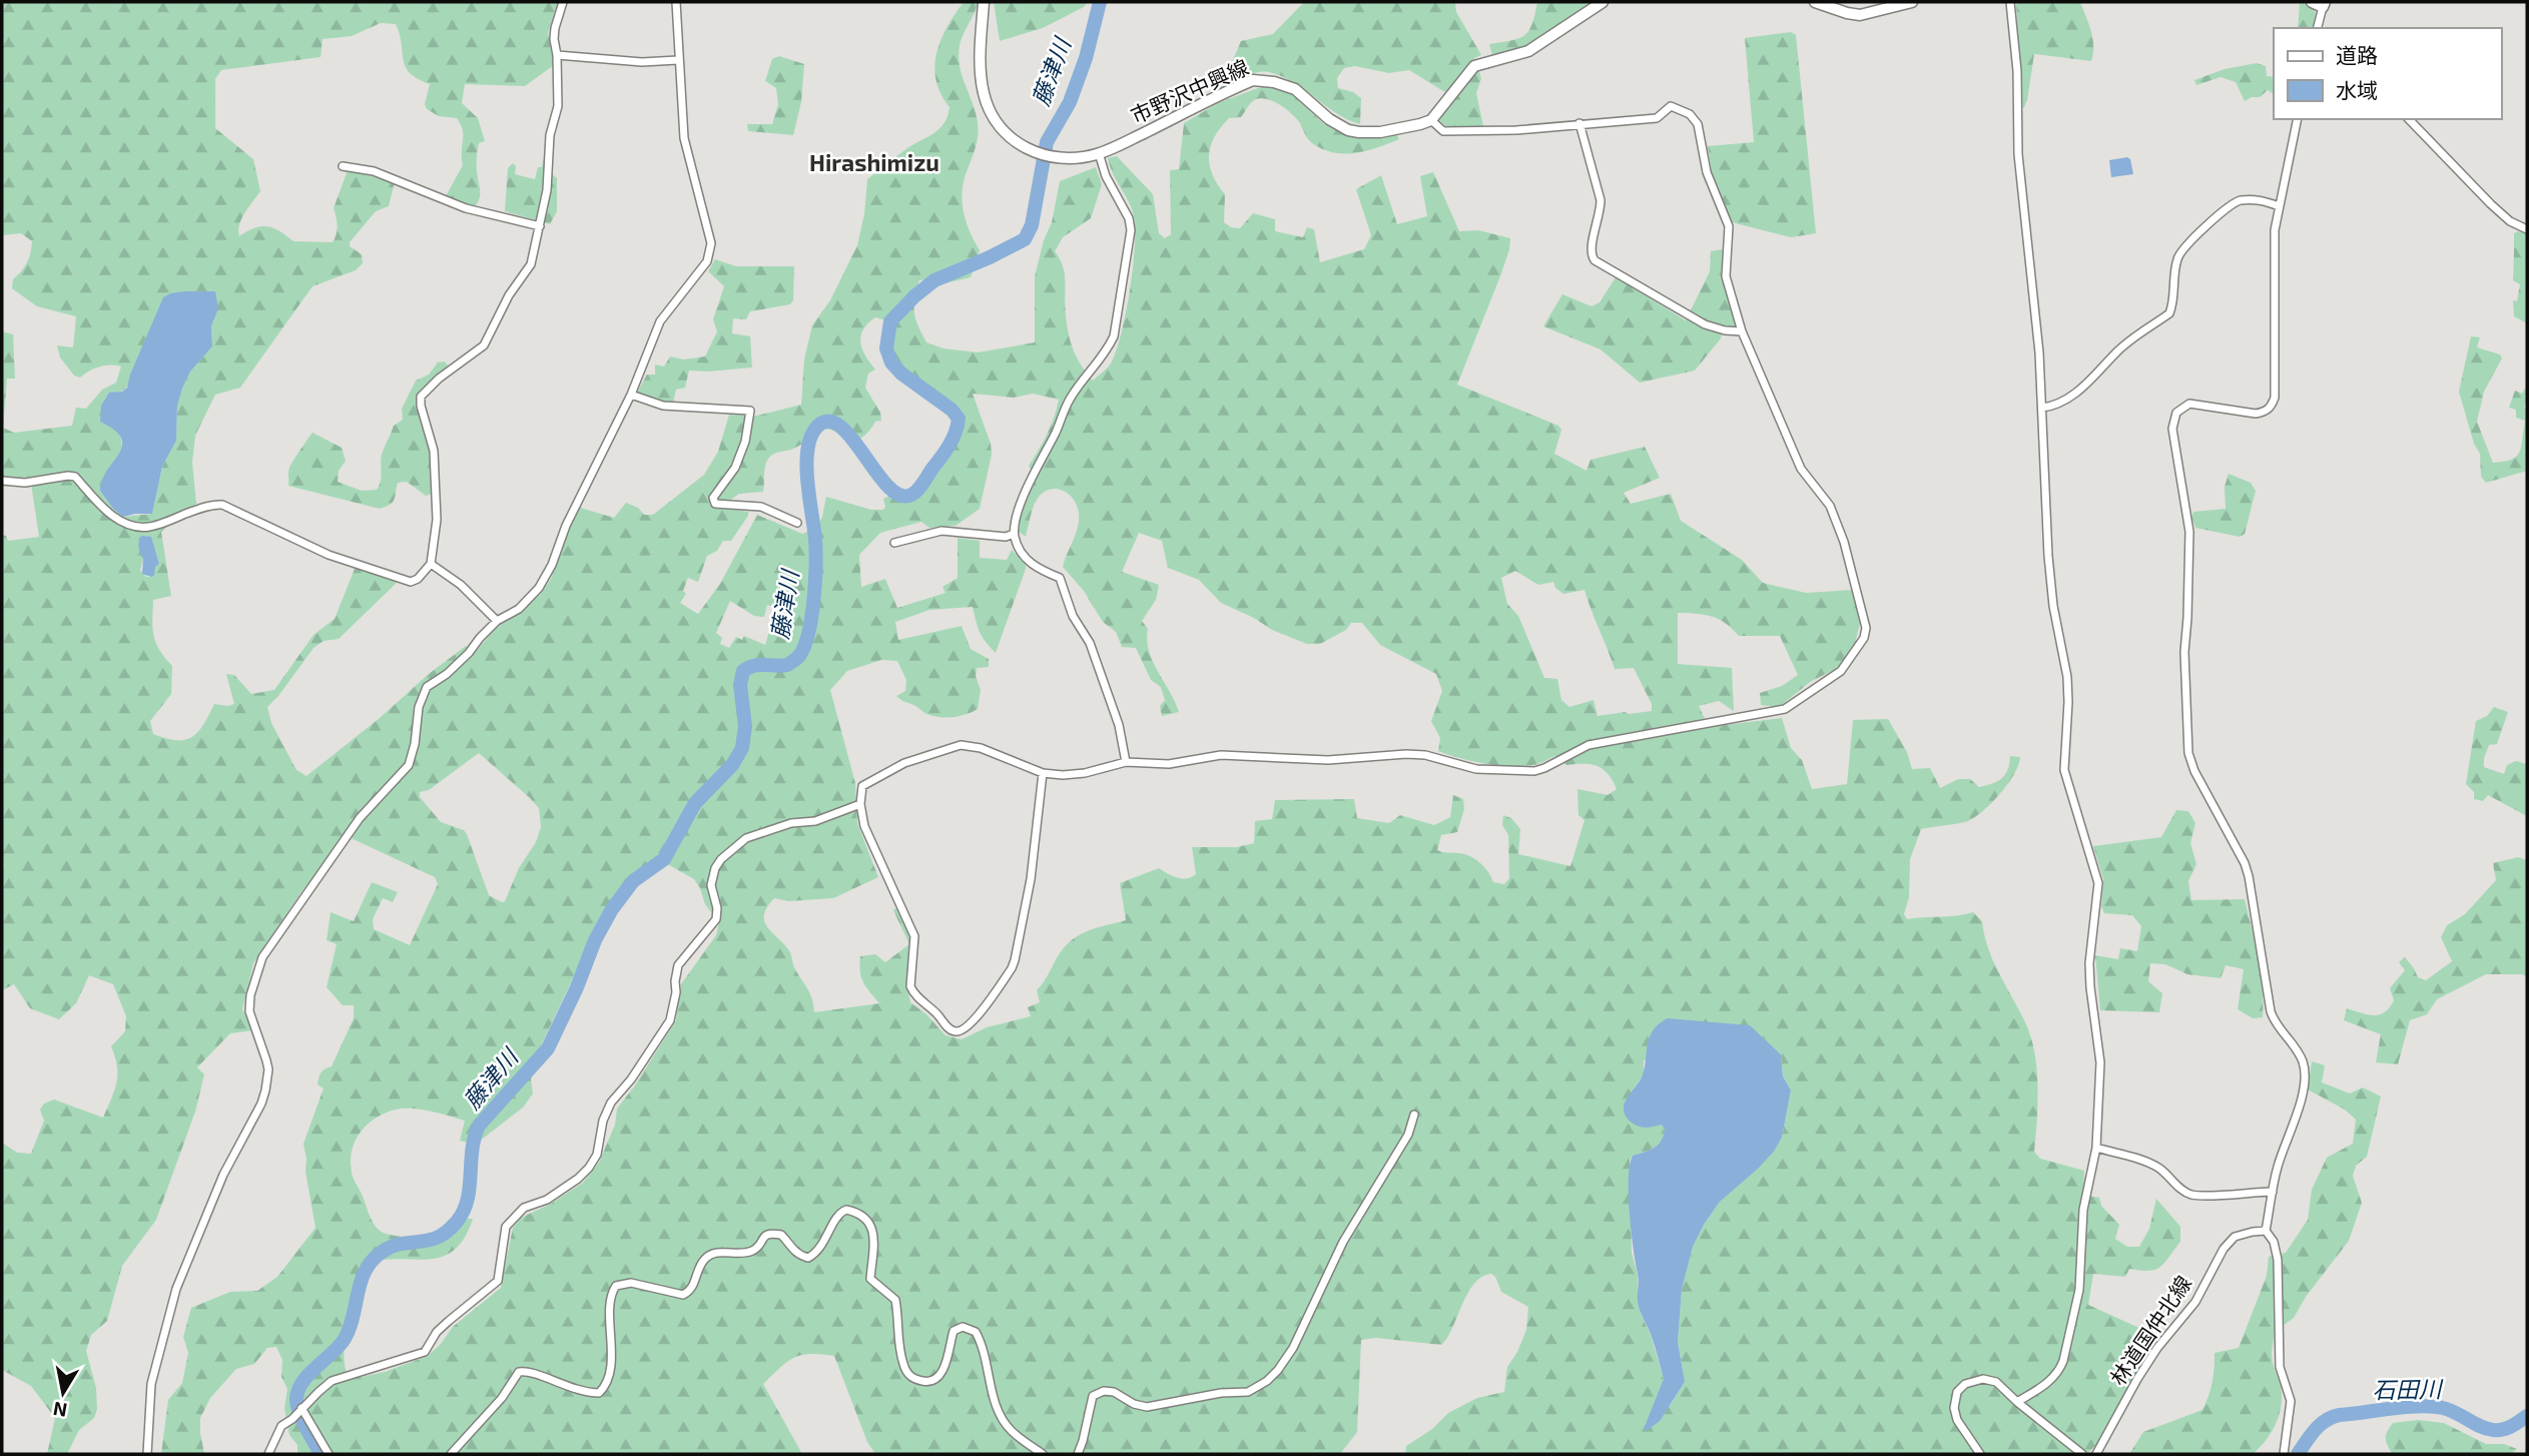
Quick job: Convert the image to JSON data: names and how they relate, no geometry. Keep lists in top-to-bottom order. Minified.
{"streets":{"main road":["市野沢中興線"],"street":["林道国仲北線"]},"districts":["Hirashimizu"],"water":["藤津川","石田川"],"legend":["道路","水域"],"north":"bottom"}
